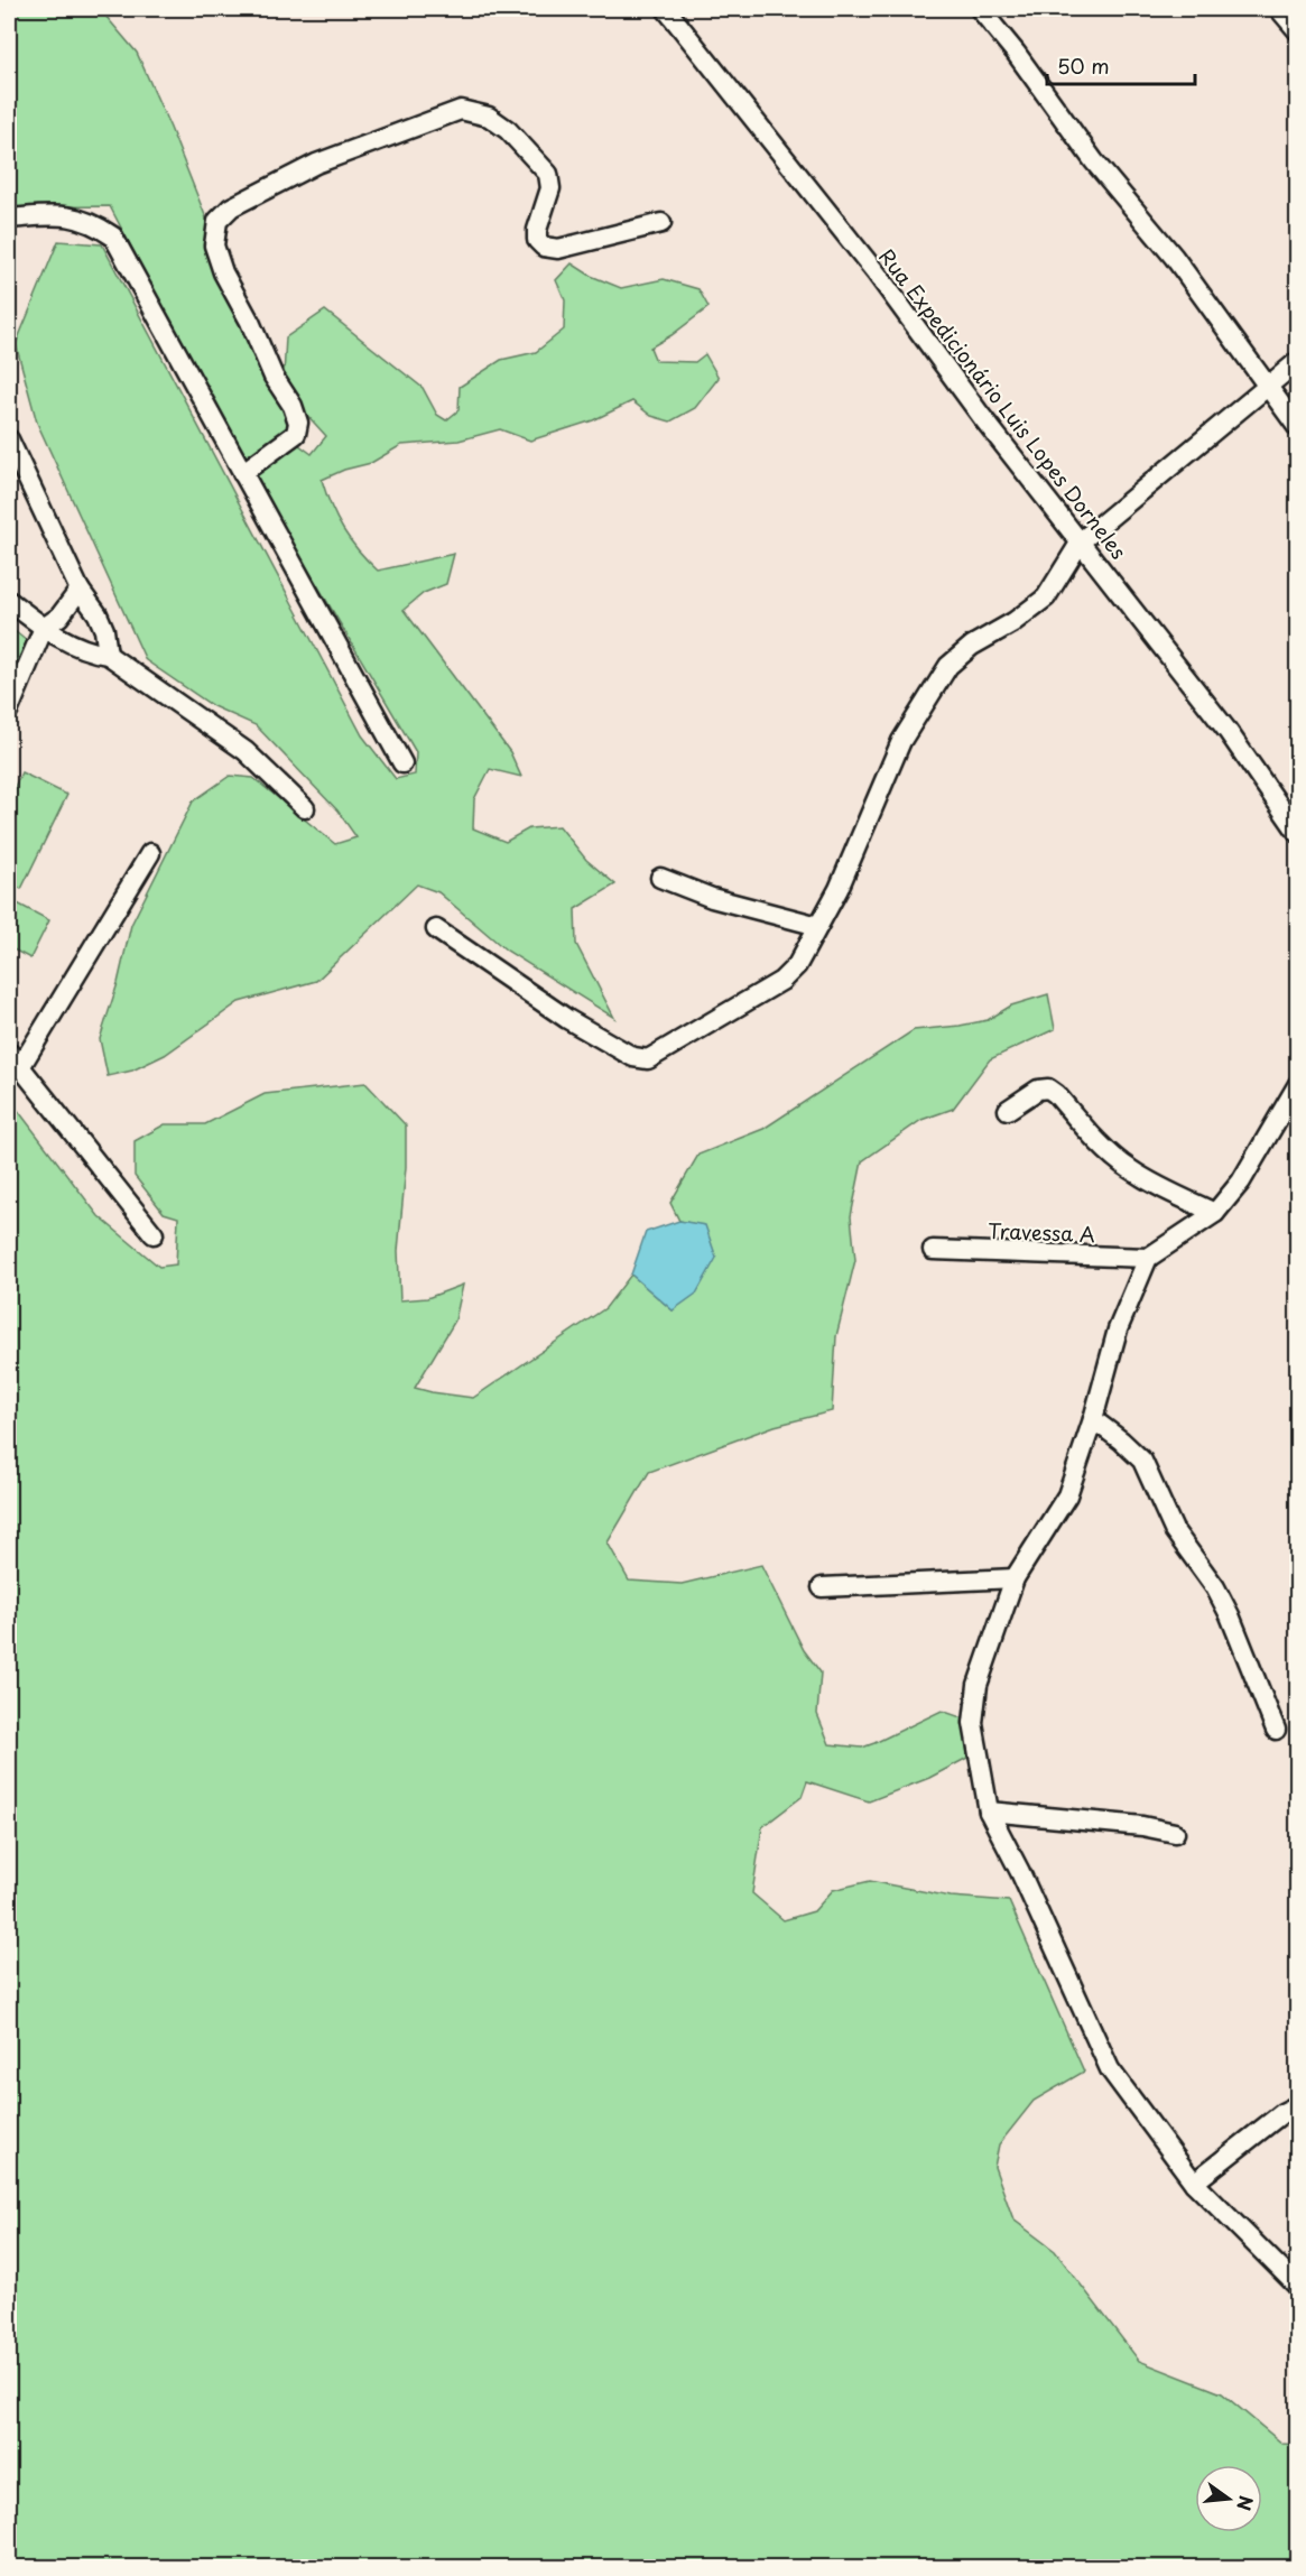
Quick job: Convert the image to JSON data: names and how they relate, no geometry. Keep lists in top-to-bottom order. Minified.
{"streets":{"street":["Rua Expedicionário Luis Lopes Dorneles","Travessa A"]},"scale_bar":"50 m","north":"right"}
